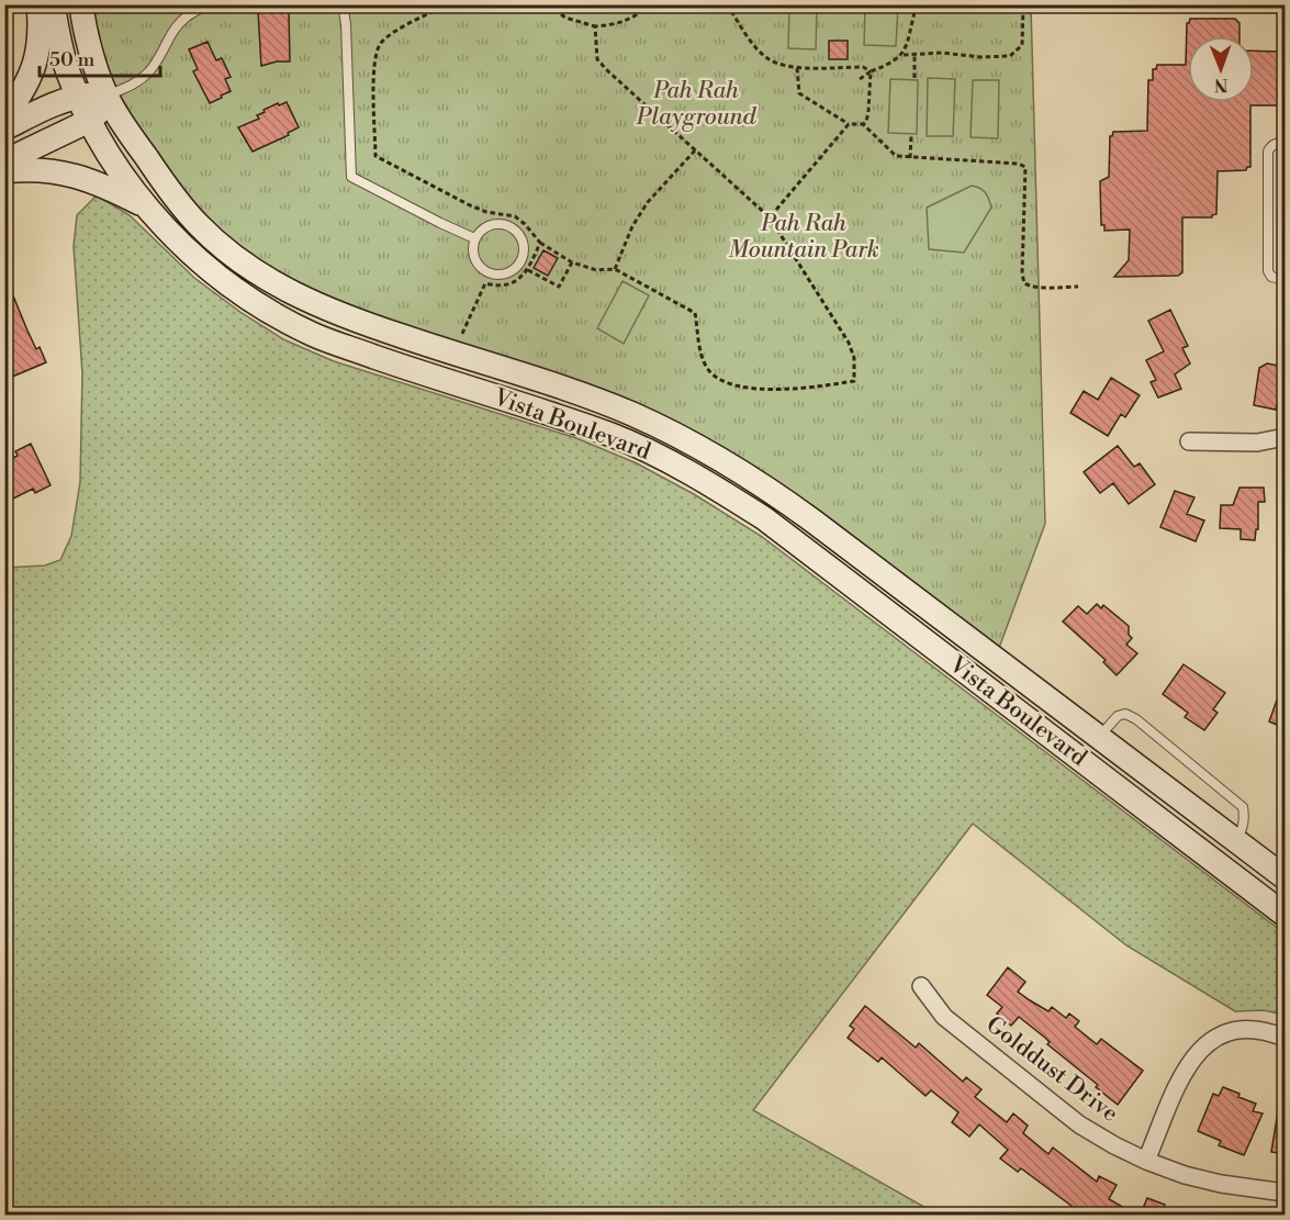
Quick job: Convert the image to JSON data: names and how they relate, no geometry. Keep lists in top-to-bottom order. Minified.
{"streets":{"main road":["Vista Boulevard"],"street":["Golddust Drive"]},"parks":["Pah Rah Playground","Pah Rah Mountain Park"],"scale_bar":"50 m","north":"bottom"}
